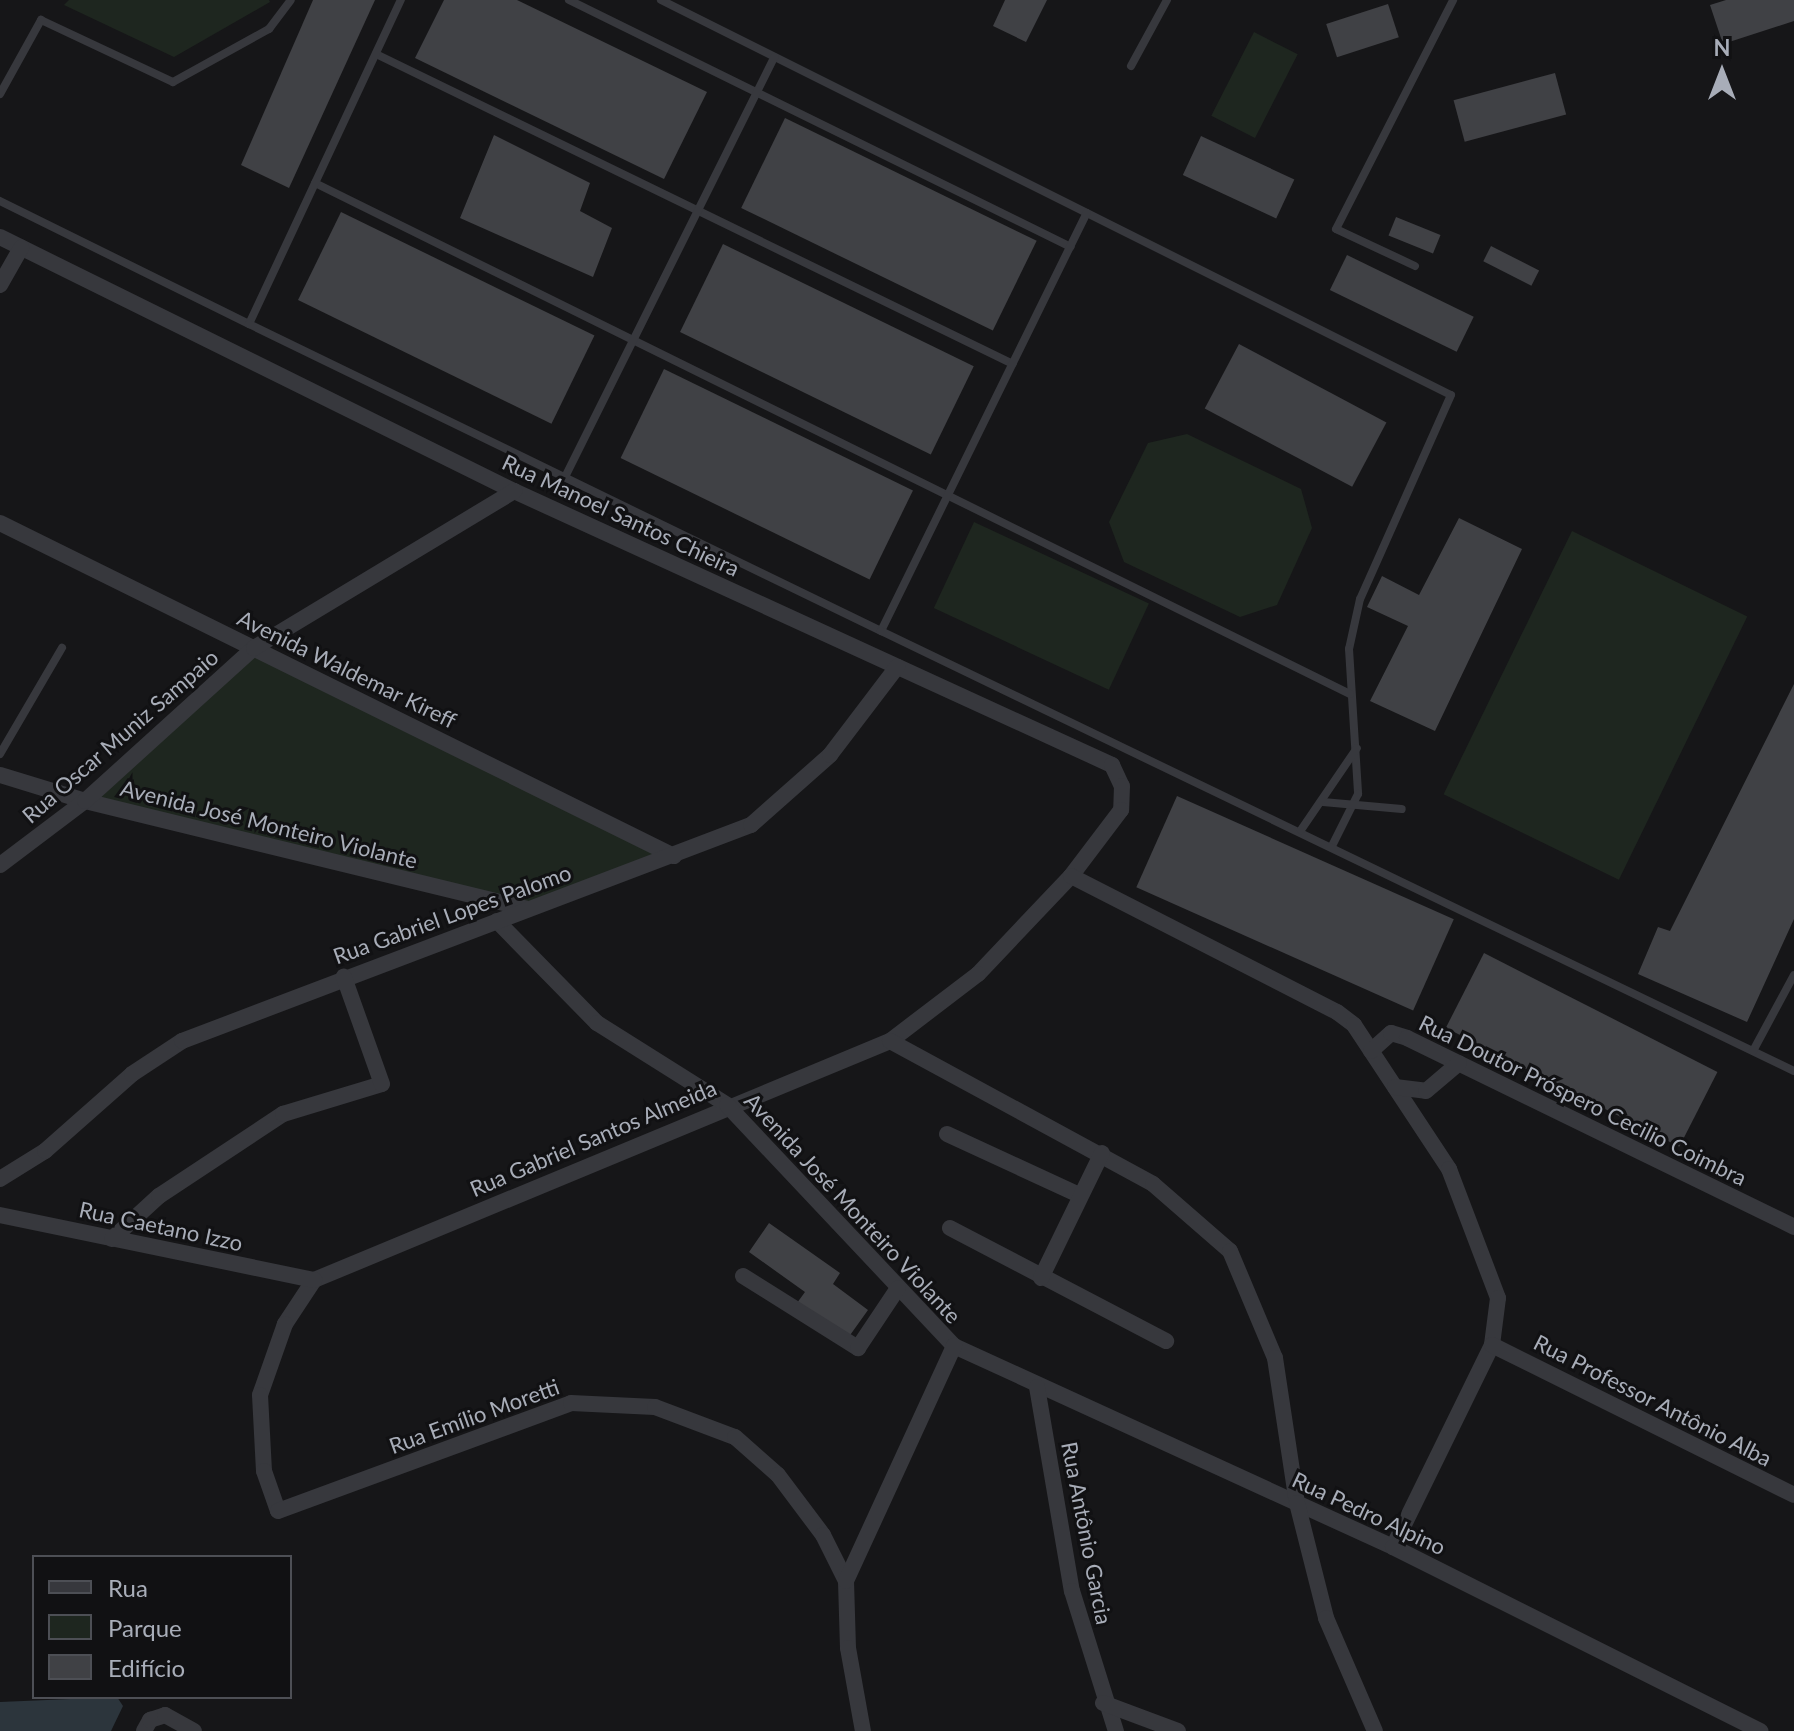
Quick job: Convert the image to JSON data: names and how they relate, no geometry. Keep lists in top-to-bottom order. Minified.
{"streets":{"street":["Rua Manoel Santos Chieira","Avenida Waldemar Kireff","Rua Oscar Muniz Sampaio","Avenida José Monteiro Violante","Rua Gabriel Lopes Palomo","Rua Doutor Próspero Cecilio Coimbra","Rua Gabriel Santos Almeida","Rua Caetano Izzo","Rua Professor Antônio Alba","Rua Emílio Moretti","Rua Pedro Alpino","Rua Antônio Garcia"]},"crossings":[["Rua Manoel Santos Chieira","Rua Oscar Muniz Sampaio"],["Rua Manoel Santos Chieira","Rua Gabriel Lopes Palomo"],["Rua Manoel Santos Chieira","Rua Gabriel Santos Almeida"],["Avenida Waldemar Kireff","Rua Oscar Muniz Sampaio"],["Avenida Waldemar Kireff","Rua Gabriel Lopes Palomo"],["Rua Oscar Muniz Sampaio","Avenida José Monteiro Violante"],["Avenida José Monteiro Violante","Rua Gabriel Lopes Palomo"],["Avenida José Monteiro Violante","Rua Gabriel Santos Almeida"],["Avenida José Monteiro Violante","Rua Pedro Alpino"],["Rua Gabriel Santos Almeida","Rua Caetano Izzo"],["Rua Gabriel Santos Almeida","Rua Emílio Moretti"],["Rua Caetano Izzo","Rua Emílio Moretti"],["Rua Pedro Alpino","Rua Antônio Garcia"]],"legend":["Rua","Parque","Edifício"],"north":"top"}
